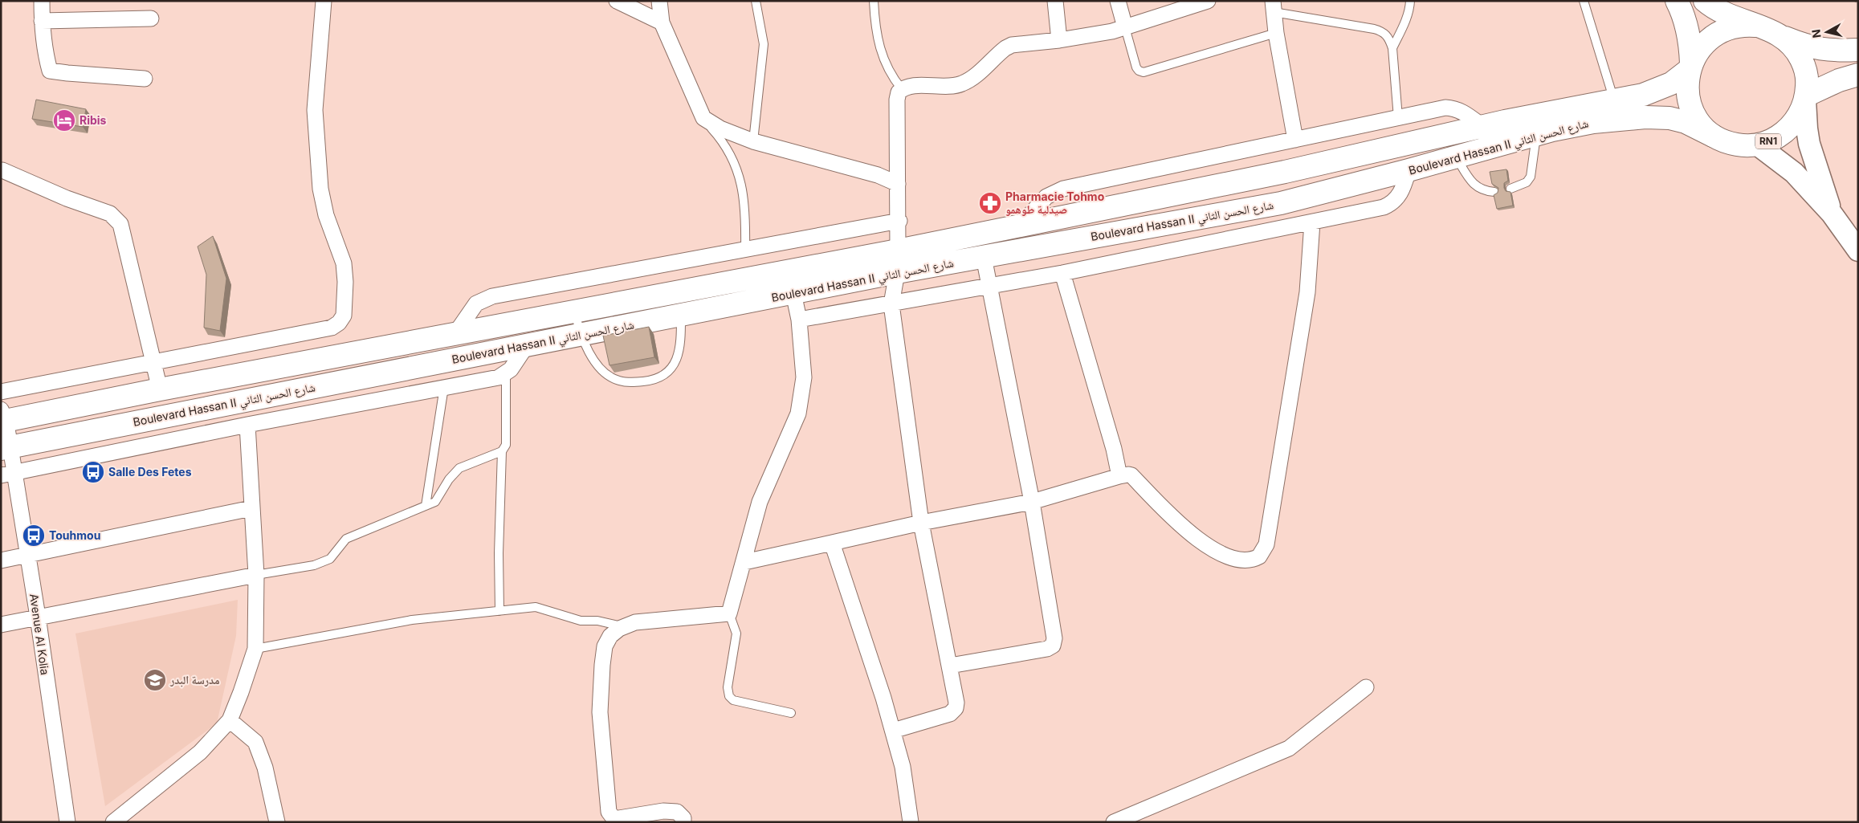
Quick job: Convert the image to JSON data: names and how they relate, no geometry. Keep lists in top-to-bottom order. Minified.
{"streets":{"main road":["RN1","Boulevard Hassan II شارع الحسن الثاني"],"street":["Avenue Al Kolia"]},"crossings":[["RN1","Boulevard Hassan II شارع الحسن الثاني"],["Boulevard Hassan II شارع الحسن الثاني","Avenue Al Kolia"]],"places":{"hotel":["Ribis"],"pharmacy":["Pharmacie Tohmo صيدلية طوهمو"],"bus stop":["Salle Des Fetes","Touhmou"],"school or university":["مدرسة البدر"]},"north":"left"}
